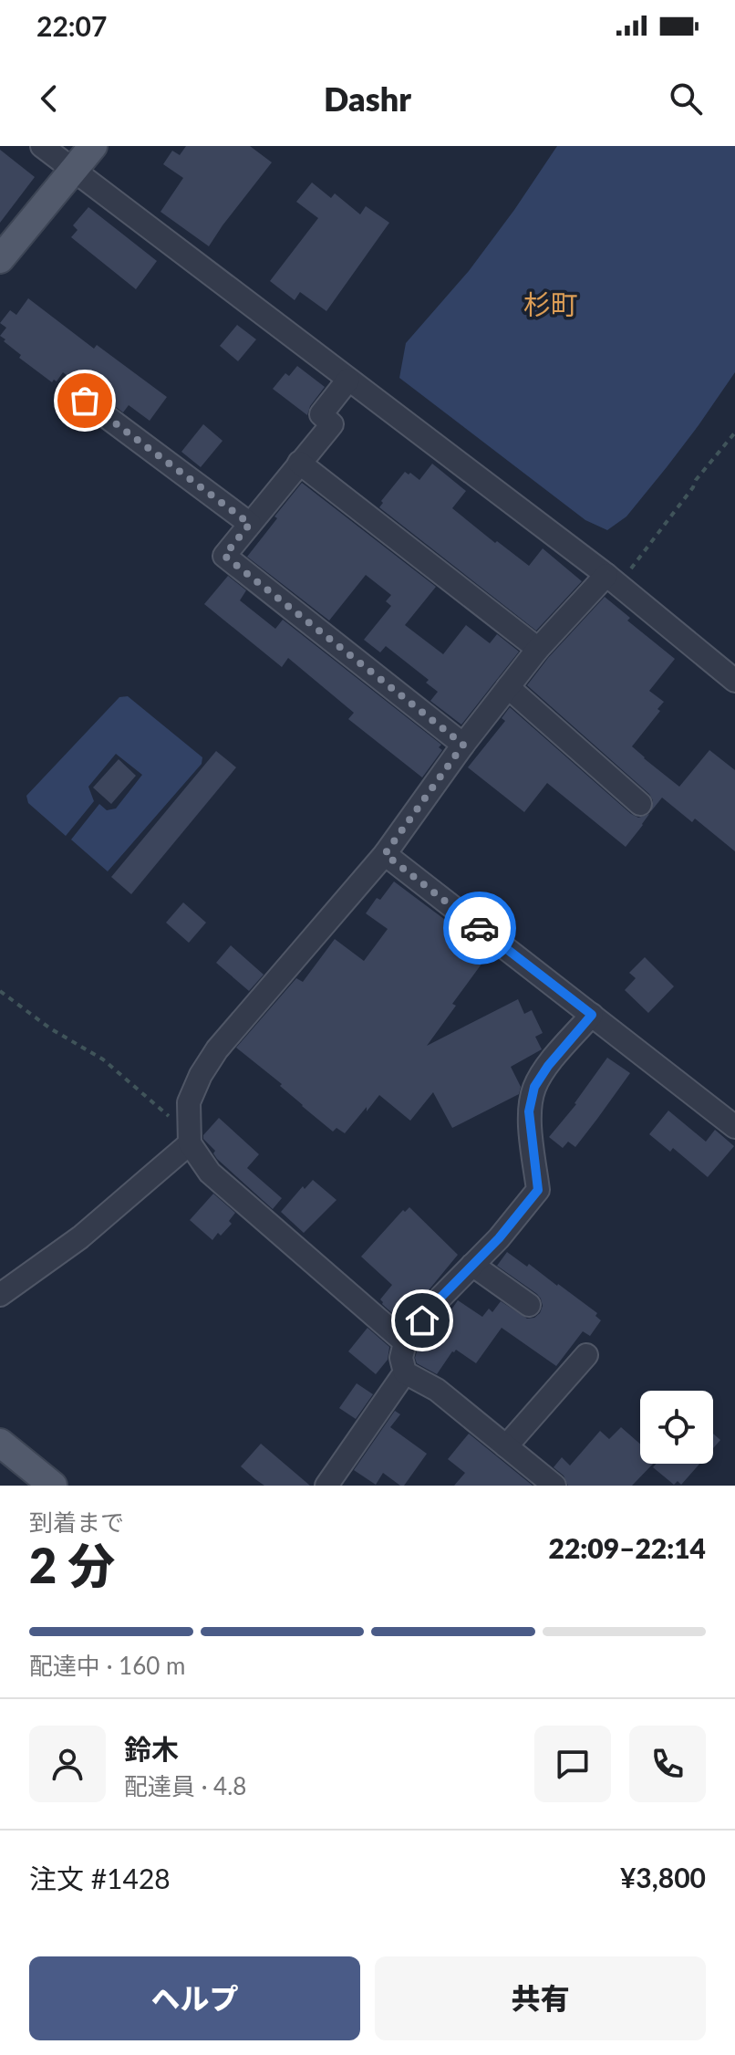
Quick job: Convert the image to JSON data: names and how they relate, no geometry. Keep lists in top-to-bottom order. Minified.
{"districts":["杉町"],"page":{"status":"22:07","header":"Dashr","heading":["2 分","到着まで","22:09–22:14"],"panel":["鈴木","配達員 · 4.8","注文 #1428","¥3,800"],"bar":"配達中 · 160 m","buttons":["ヘルプ","共有"]}}
